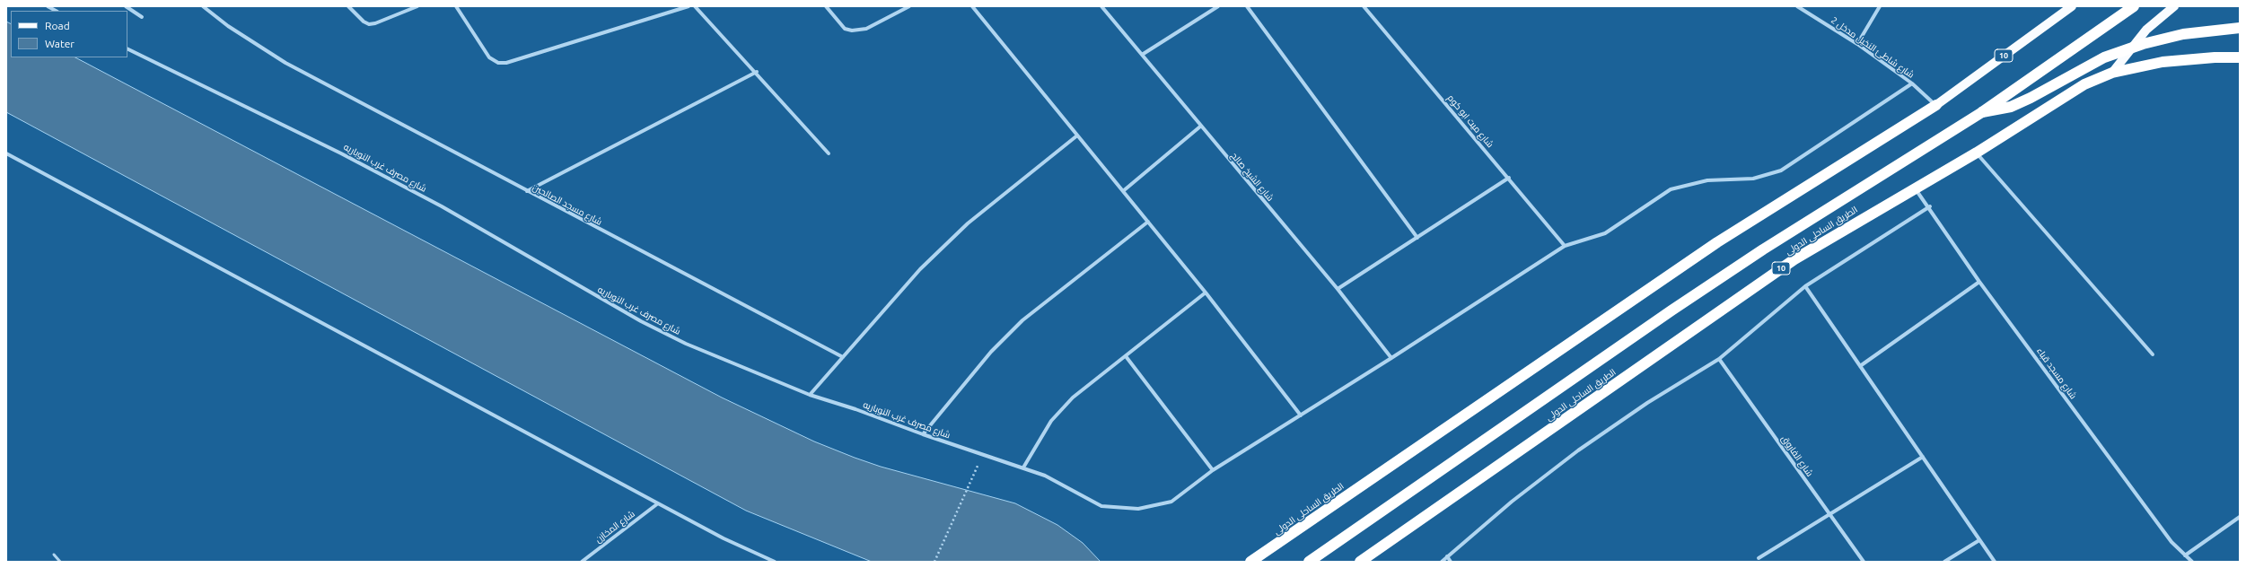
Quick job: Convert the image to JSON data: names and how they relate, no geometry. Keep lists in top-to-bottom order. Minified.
{"streets":{"highway":["10","الطريق الساحلى الدولى"],"street":["شارع شاطئ النخيل مدخل 2","شارع ميت ابو كوم","شارع مصرف غرب النوباريه","شارع الشيخ صالح","شارع مسجد الصالحين","شارع مسجد قباء","شارع الفاروق","شارع المخازن"]},"crossings":[["شارع شاطئ النخيل مدخل 2","10"],["شارع شاطئ النخيل مدخل 2","الطريق الساحلى الدولى"],["10","الطريق الساحلى الدولى"],["الطريق الساحلى الدولى","شارع مسجد قباء"]],"legend":["Road","Water"]}
